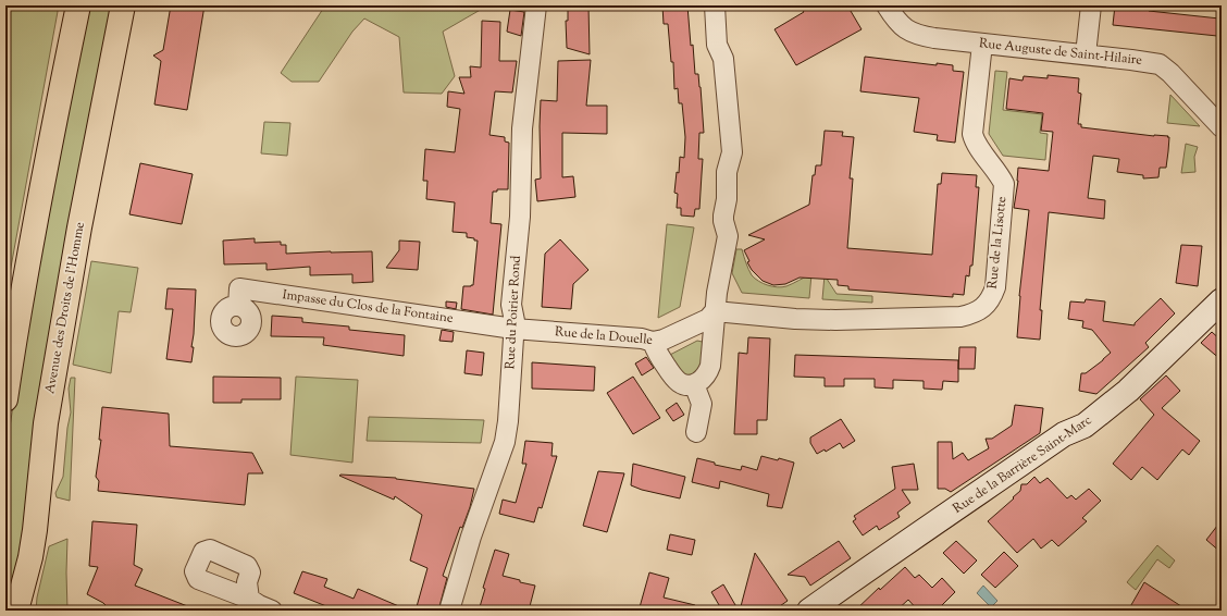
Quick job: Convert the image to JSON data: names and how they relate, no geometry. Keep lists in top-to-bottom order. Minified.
{"streets":{"main road":["Avenue des Droits de l'Homme","Rue de la Barrière Saint-Marc"],"street":["Rue Auguste de Saint-Hilaire","Rue de la Lisotte","Impasse du Clos de la Fontaine","Rue du Poirier Rond","Rue de la Douelle"]},"crossings":[["Rue Auguste de Saint-Hilaire","Rue de la Lisotte"],["Rue de la Lisotte","Rue de la Douelle"],["Impasse du Clos de la Fontaine","Rue du Poirier Rond"],["Impasse du Clos de la Fontaine","Rue de la Douelle"],["Rue du Poirier Rond","Rue de la Douelle"]]}
